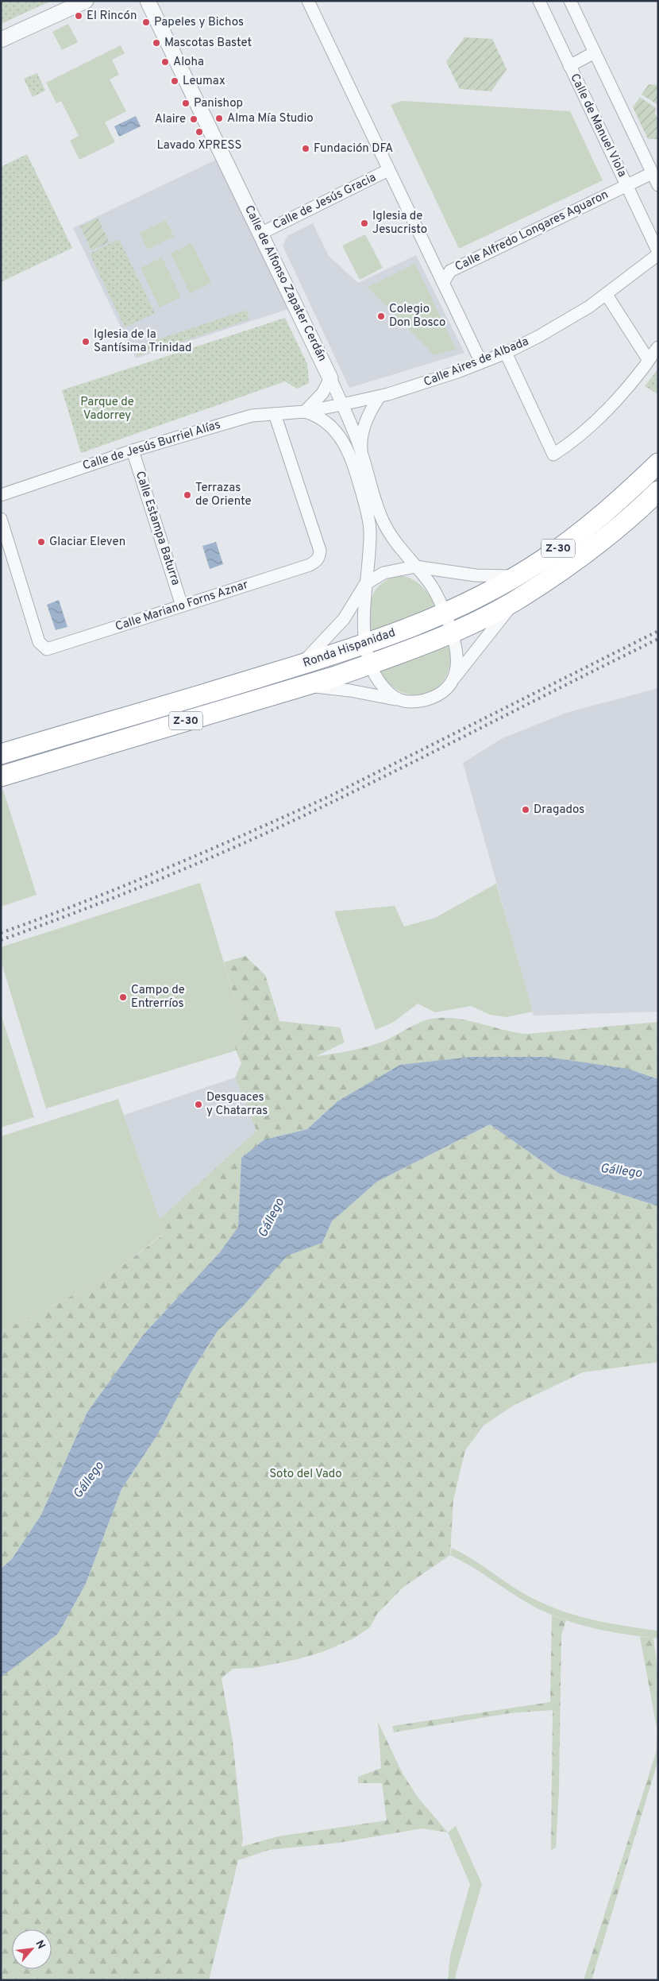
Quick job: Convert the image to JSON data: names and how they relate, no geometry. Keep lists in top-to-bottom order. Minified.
{"streets":{"highway":["Z-30","Ronda Hispanidad"],"street":["Calle de Manuel Viola","Calle de Jesús Gracia","Calle Alfredo Longares Aguaron","Calle de Alfonso Zapater Cerdán","Calle Aires de Albada","Calle de Jesús Burriel Alías","Calle Estampa Baturra","Calle Mariano Forns Aznar"]},"crossings":[["Calle de Manuel Viola","Calle Alfredo Longares Aguaron"],["Calle de Manuel Viola","Calle Aires de Albada"],["Calle de Jesús Gracia","Calle de Alfonso Zapater Cerdán"],["Calle de Alfonso Zapater Cerdán","Calle Aires de Albada"],["Calle de Alfonso Zapater Cerdán","Ronda Hispanidad"],["Calle Aires de Albada","Calle de Jesús Burriel Alías"],["Calle de Jesús Burriel Alías","Calle Estampa Baturra"],["Calle de Jesús Burriel Alías","Calle Mariano Forns Aznar"],["Calle Estampa Baturra","Calle Mariano Forns Aznar"]],"water":["Gállego"],"parks":["Parque de Vadorrey","Soto del Vado"],"places":["El Rincón","Papeles y Bichos","Mascotas Bastet","Aloha","Leumax","Panishop","Alma Mía Studio","Alaire","Lavado XPRESS","Fundación DFA","Iglesia de Jesucristo","Colegio Don Bosco","Iglesia de la Santísima Trinidad","Terrazas de Oriente","Glaciar Eleven","Dragados","Campo de Entrerríos","Desguaces y Chatarras"],"north":"top right"}
